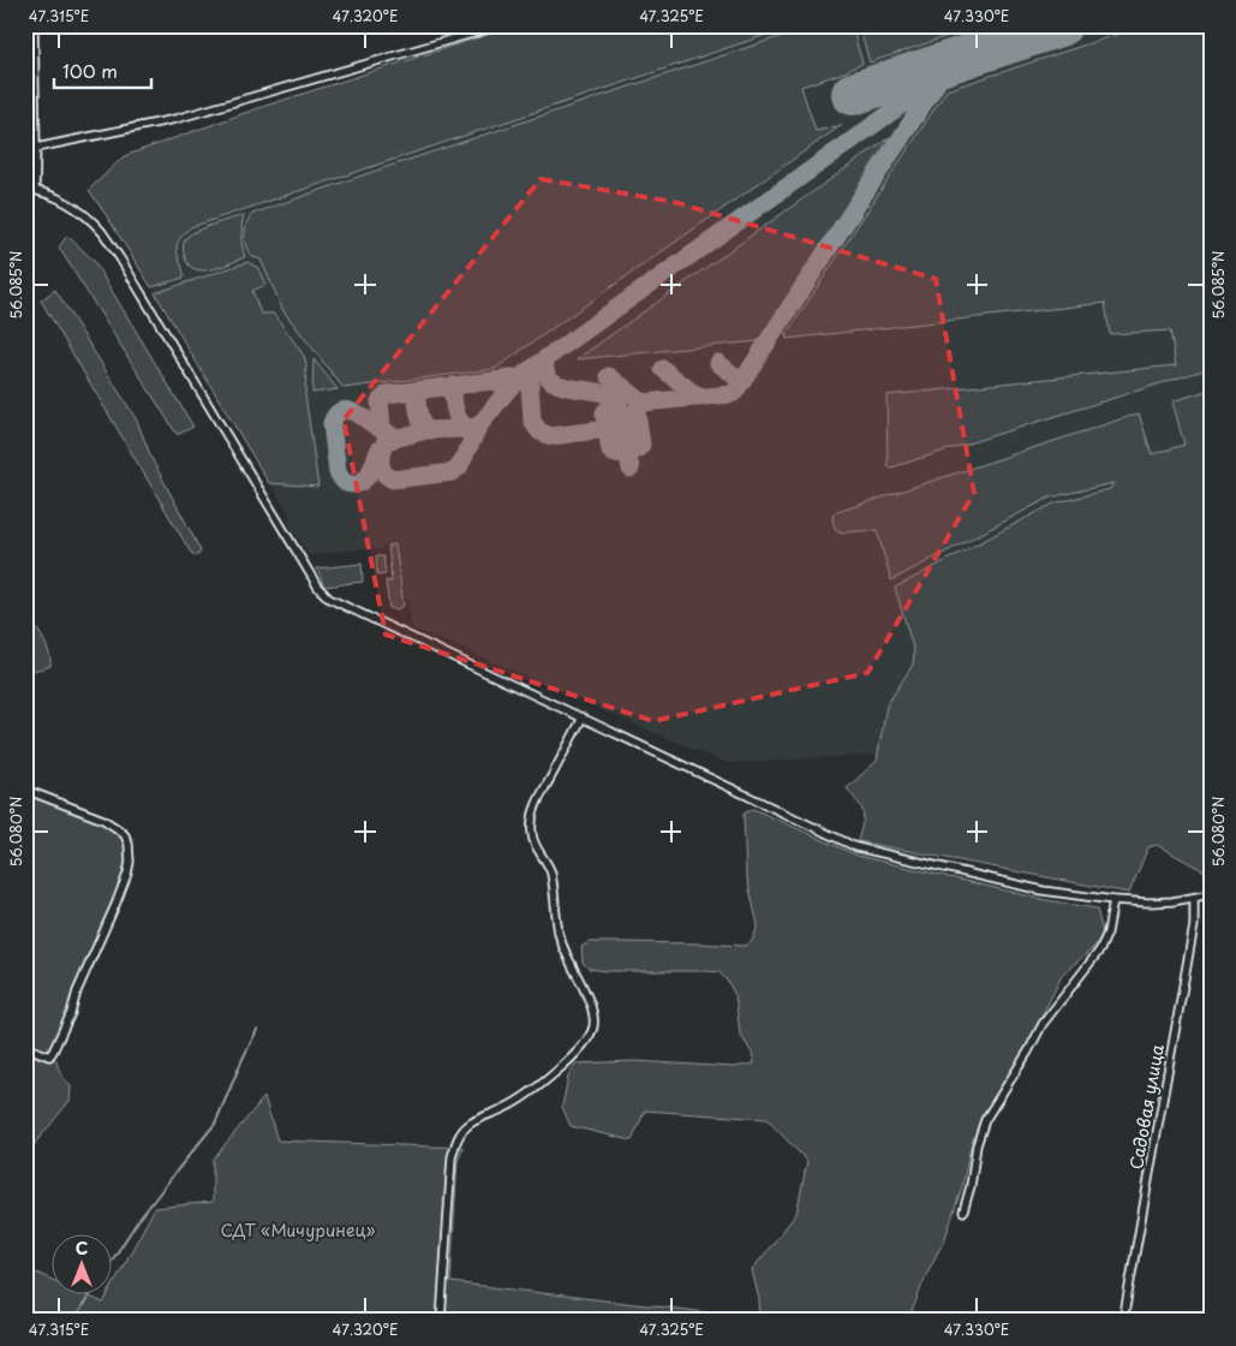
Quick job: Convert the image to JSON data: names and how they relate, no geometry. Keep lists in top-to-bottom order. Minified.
{"streets":{"street":["Садовая улица"]},"parks":["СДТ «Мичуринец»"],"scale_bar":"100 m","north":"top","coordinates":["47.315°E","47.320°E","47.325°E","47.330°E","56.085°N","56.080°N"]}
